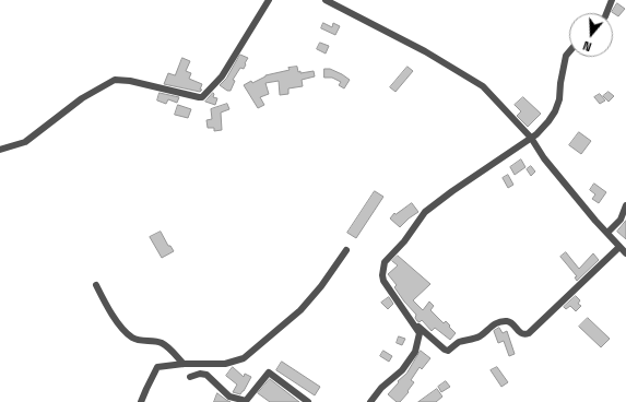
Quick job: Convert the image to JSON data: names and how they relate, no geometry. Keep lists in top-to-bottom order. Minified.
{"north":"bottom"}
